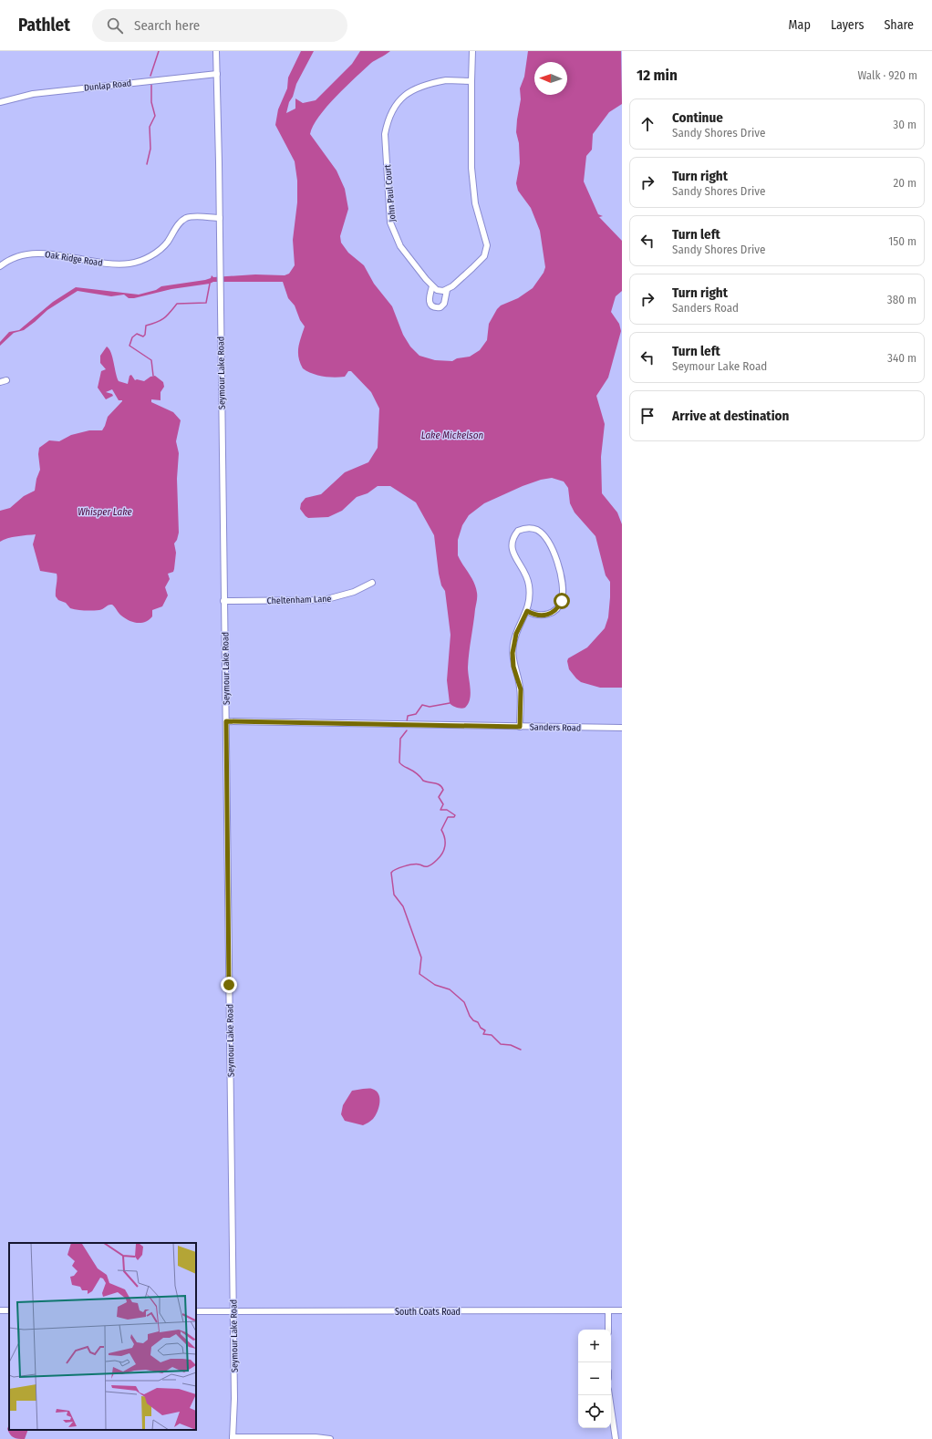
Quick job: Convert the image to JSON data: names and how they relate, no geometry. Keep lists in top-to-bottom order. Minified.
{"streets":{"street":["Dunlap Road","John Paul Court","Oak Ridge Road","Seymour Lake Road","Cheltenham Lane","Sanders Road","South Coats Road"]},"crossings":[["Dunlap Road","Seymour Lake Road"],["Oak Ridge Road","Seymour Lake Road"],["Seymour Lake Road","Cheltenham Lane"],["Seymour Lake Road","Sanders Road"],["Seymour Lake Road","South Coats Road"]],"water":["Lake Mickelson","Whisper Lake"],"north":"left","page":{"header":"Pathlet","search":"Search here","nav":["Map","Layers","Share"],"heading":["12 min","Walk · 920 m"],"list":[["Continue","Sandy Shores Drive","30 m"],["Turn right","Sandy Shores Drive","20 m"],["Turn left","Sandy Shores Drive","150 m"],["Turn right","Sanders Road","380 m"],["Turn left","Seymour Lake Road","340 m"],"Arrive at destination"],"map_buttons":["+","−"]}}
